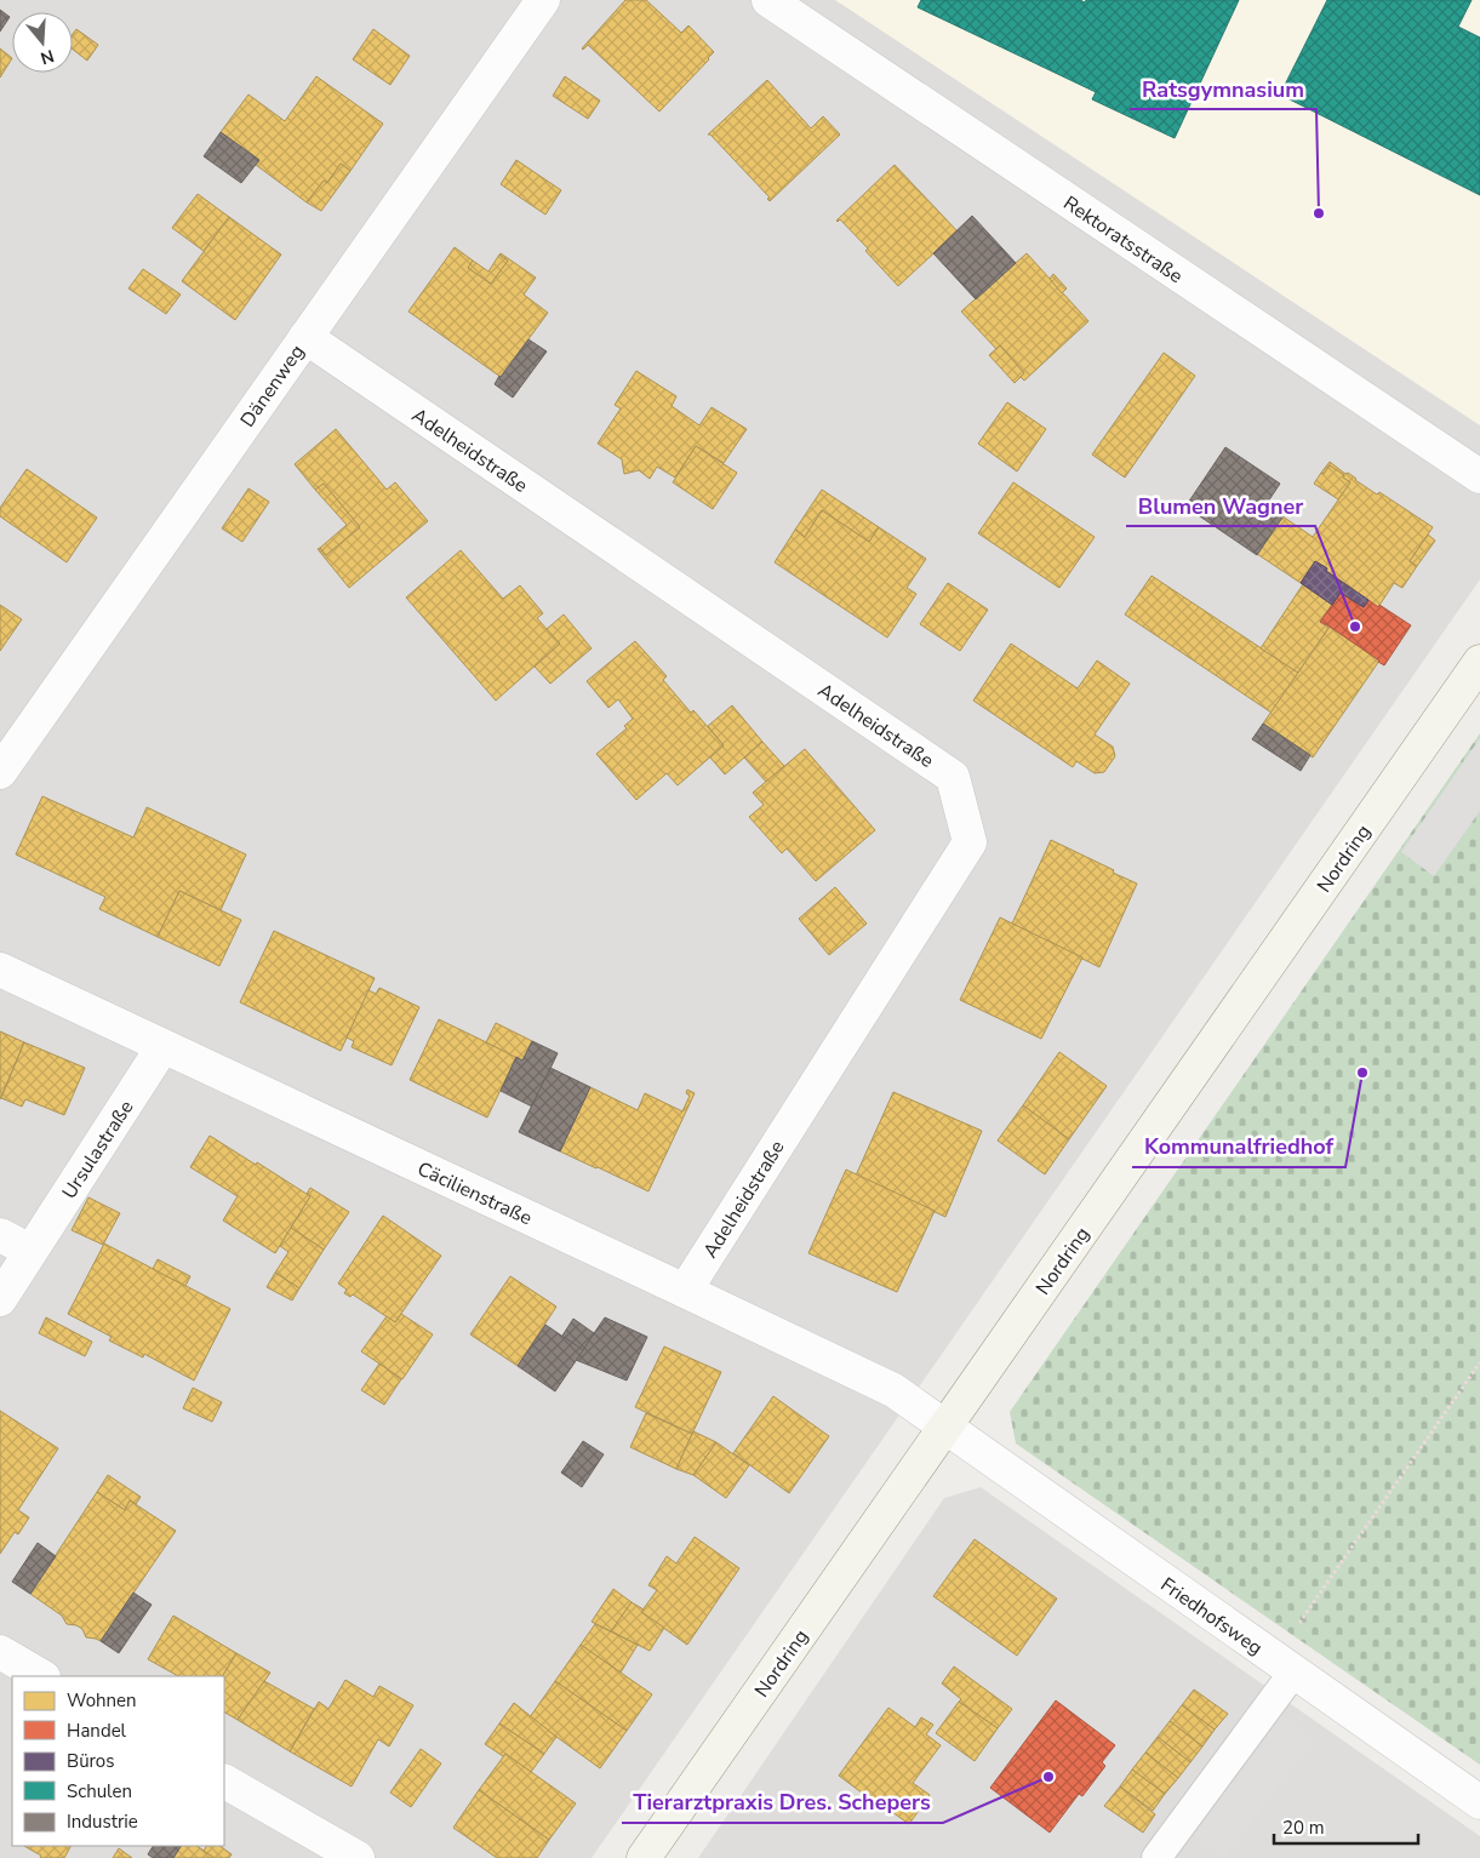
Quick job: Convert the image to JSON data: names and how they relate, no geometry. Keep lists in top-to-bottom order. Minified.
{"streets":{"main road":["Nordring"],"street":["Rektoratsstraße","Dänenweg","Adelheidstraße","Ursulastraße","Cäcilienstraße","Friedhofsweg"]},"crossings":[["Dänenweg","Adelheidstraße"],["Adelheidstraße","Cäcilienstraße"],["Nordring","Cäcilienstraße"],["Nordring","Friedhofsweg"],["Ursulastraße","Cäcilienstraße"],["Cäcilienstraße","Friedhofsweg"]],"places":["Ratsgymnasium","Blumen Wagner","Kommunalfriedhof","Tierarztpraxis Dres. Schepers"],"legend":["Wohnen","Handel","Büros","Schulen","Industrie"],"scale_bar":"20 m","north":"bottom"}
